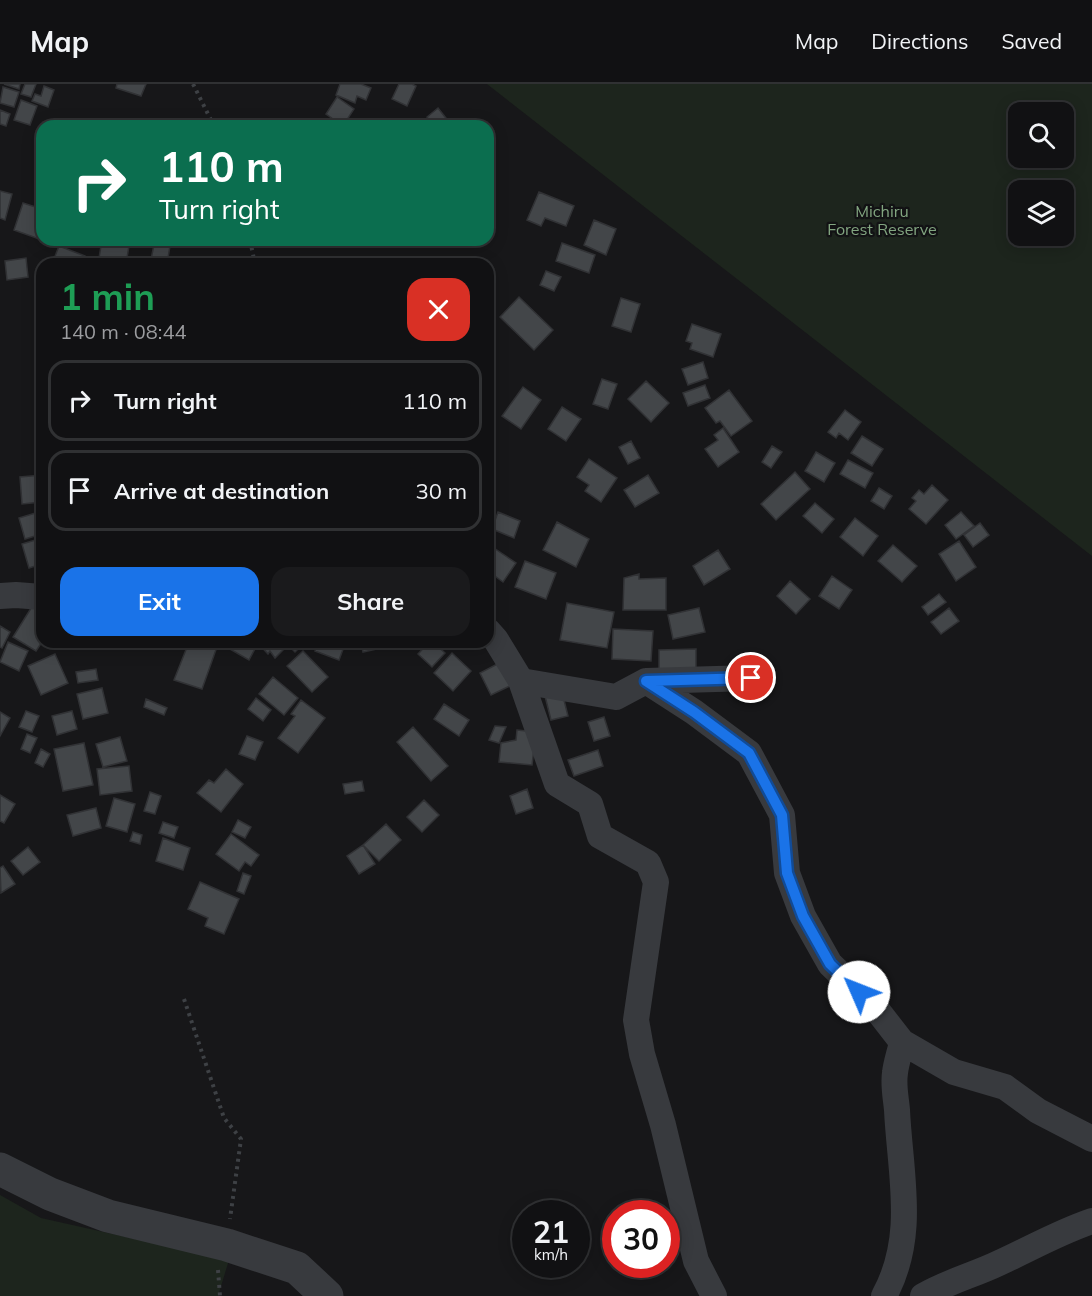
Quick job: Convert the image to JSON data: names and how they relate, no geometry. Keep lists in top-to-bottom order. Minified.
{"parks":["Michiru Forest Reserve"],"page":{"header":"Map","nav":["Map","Directions","Saved"],"turn":["110 m","Turn right"],"heading":["1 min","140 m · 08:44"],"list":[{"name":"Turn right","value":"110 m"},{"name":"Arrive at destination","value":"30 m"}],"buttons":["Exit","Share"],"speed":"21 km/h","limit":"30"}}
